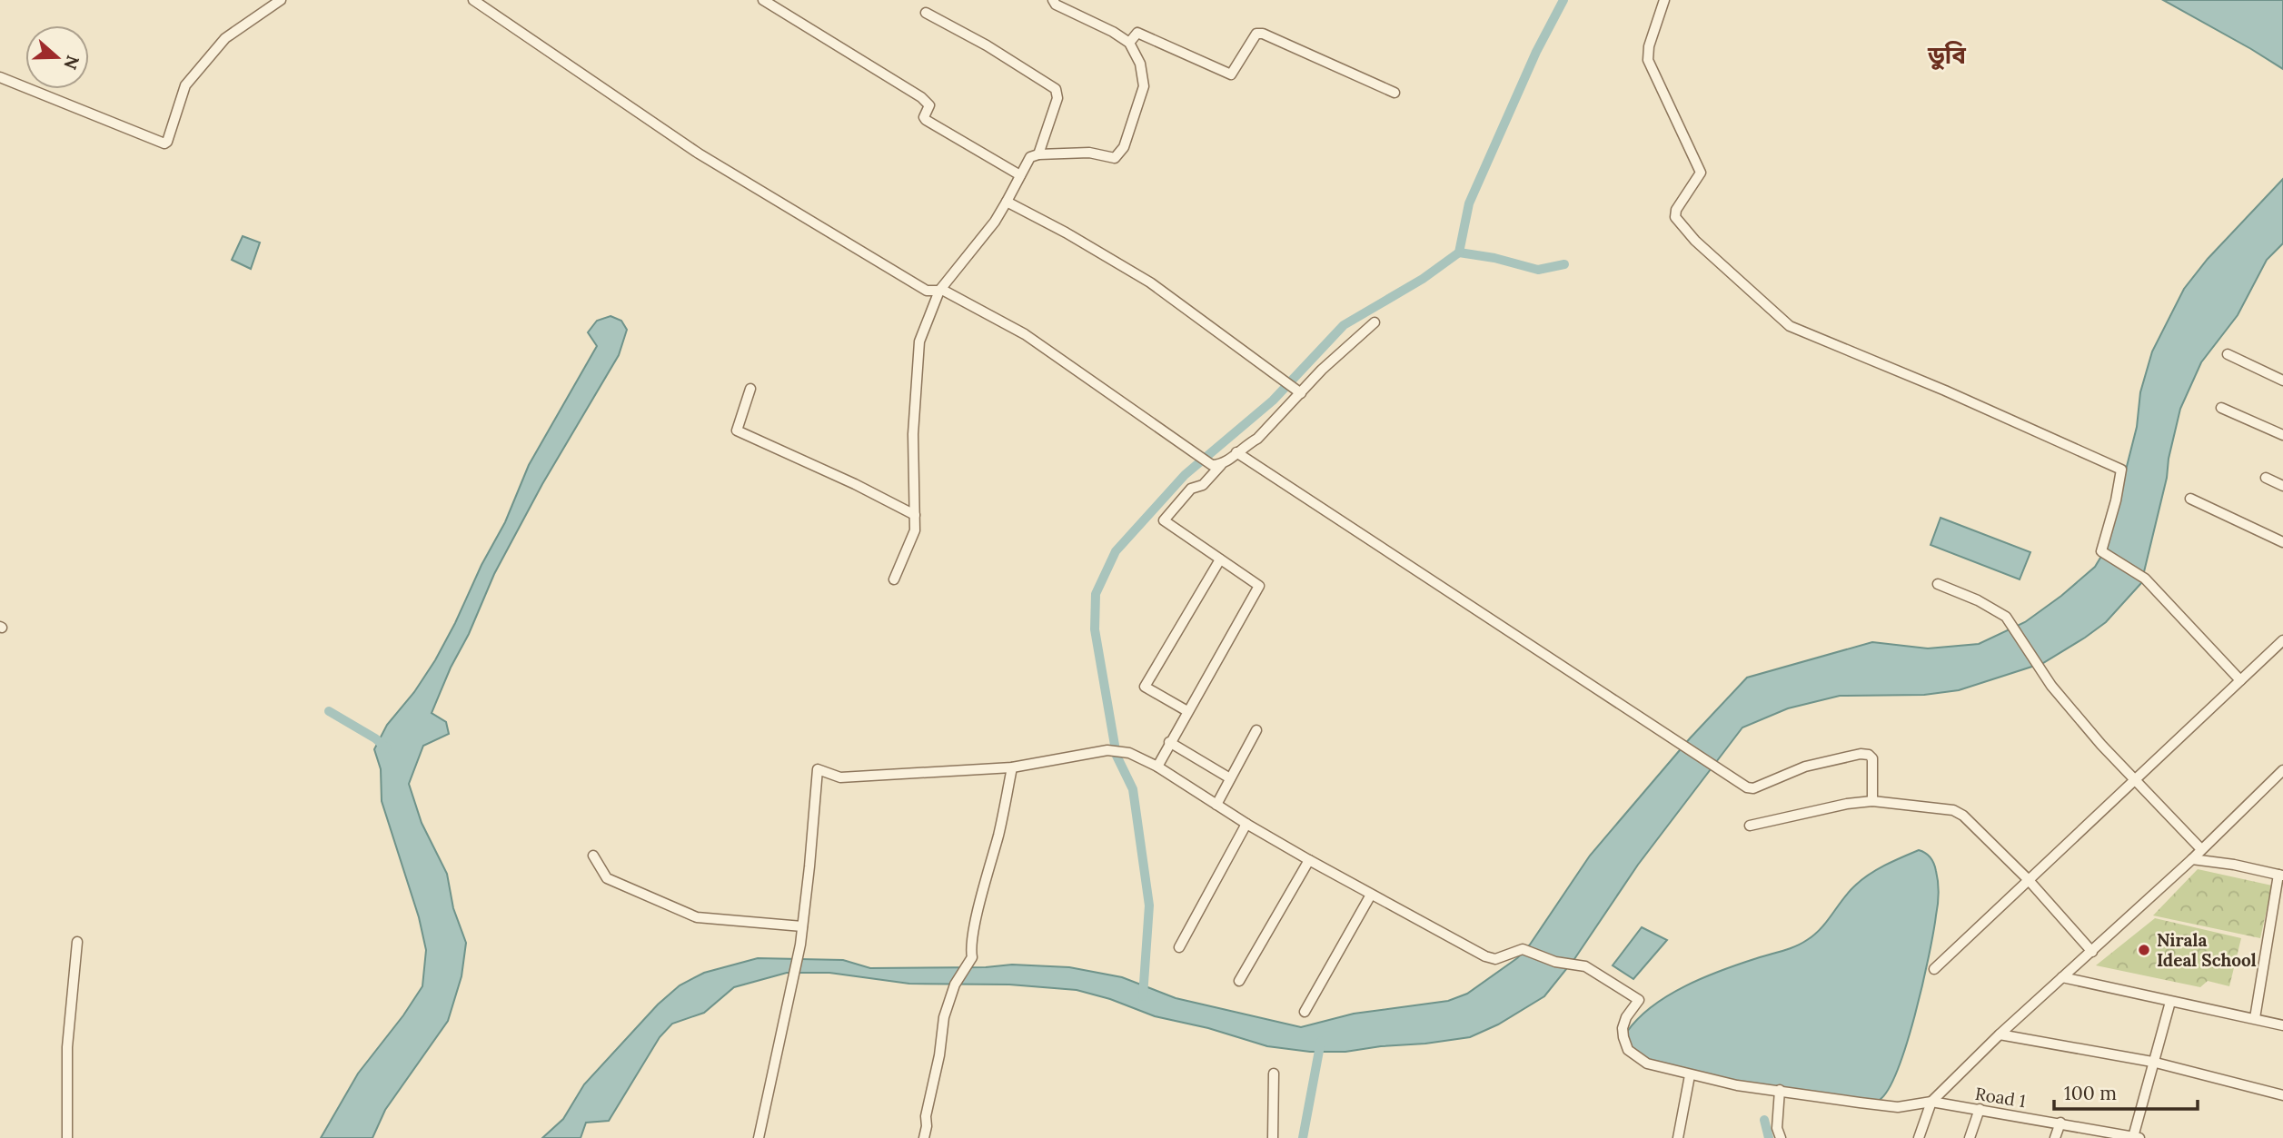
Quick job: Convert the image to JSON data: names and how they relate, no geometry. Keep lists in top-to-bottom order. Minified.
{"streets":{"street":["Road 1"]},"districts":["ডুবি"],"places":["Nirala Ideal School"],"scale_bar":"100 m","north":"right"}
